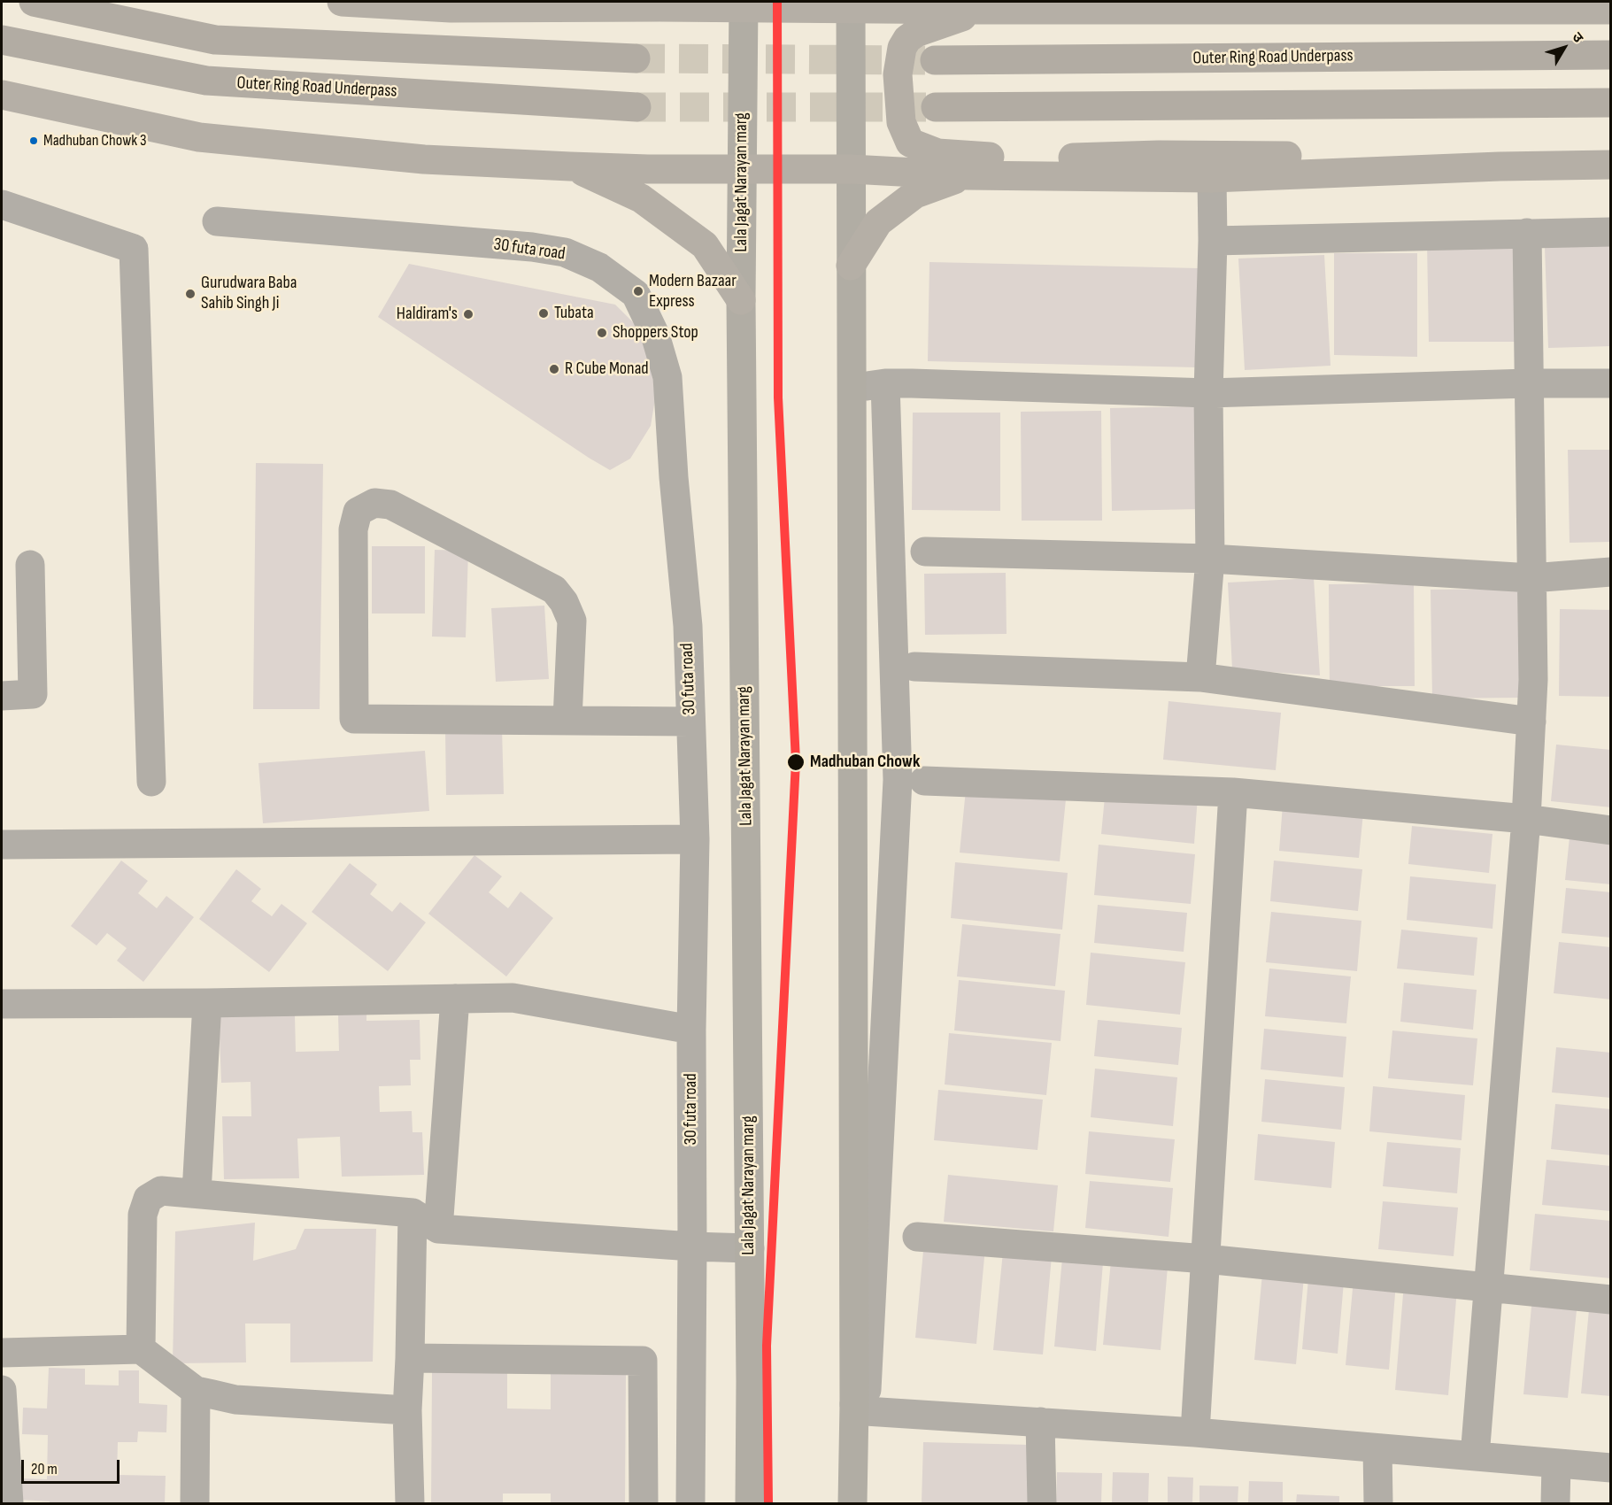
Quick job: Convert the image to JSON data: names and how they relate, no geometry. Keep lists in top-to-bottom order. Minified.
{"streets":{"highway":["Outer Ring Road Underpass"],"main road":["Lala Jagat Narayan marg"],"street":["30 futa road"]},"places":["Madhuban Chowk 3","Modern Bazaar Express","Gurudwara Baba Sahib Singh Ji","Tubata","Haldiram's","Shoppers Stop","R Cube Monad","Madhuban Chowk"],"scale_bar":"20 m","north":"top right"}
